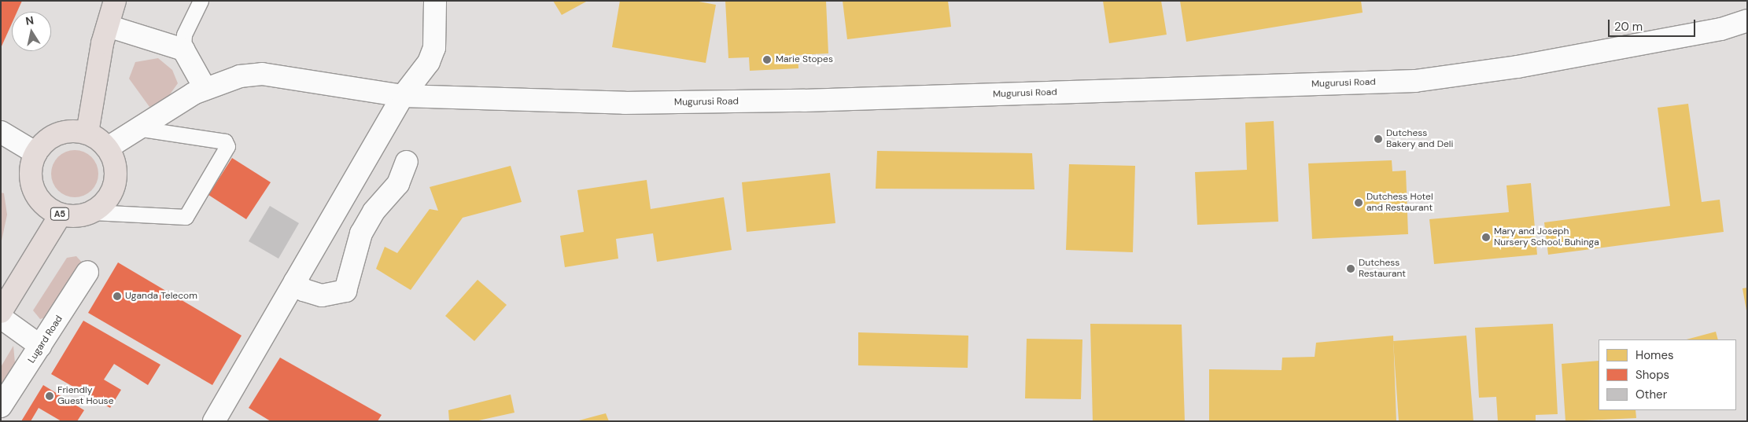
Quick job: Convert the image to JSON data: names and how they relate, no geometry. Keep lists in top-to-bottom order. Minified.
{"streets":{"highway":["A5"],"street":["Mugurusi Road","Lugard Road"]},"crossings":[["Mugurusi Road","A5"]],"places":["Marie Stopes","Dutchess Bakery and Deli","Dutchess Hotel and Restaurant","Mary and Joseph Nursery School, Buhinga","Dutchess Restaurant","Uganda Telecom","Friendly Guest House"],"legend":["Homes","Shops","Other"],"scale_bar":"20 m","north":"top"}
